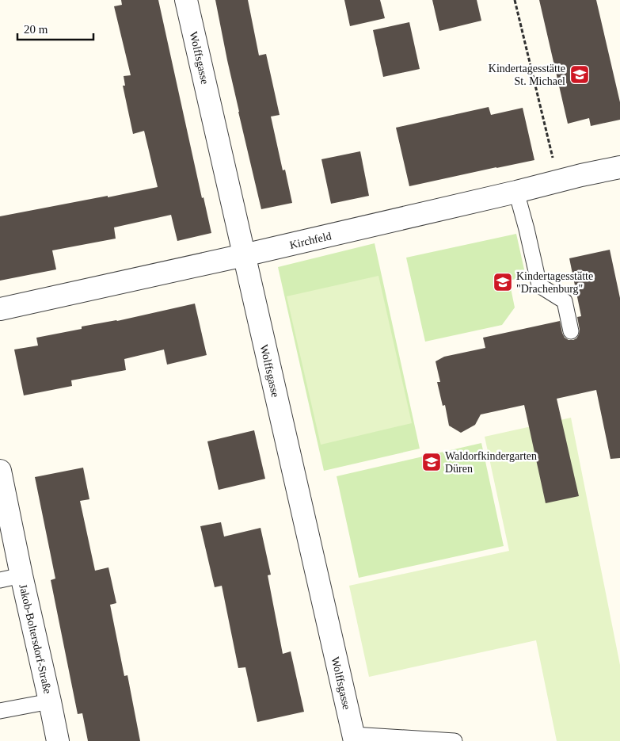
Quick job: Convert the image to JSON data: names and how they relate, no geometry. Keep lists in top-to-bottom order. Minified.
{"streets":{"street":["Wolffsgasse","Kirchfeld","Jakob-Boltersdorf-Straße"]},"crossings":[["Wolffsgasse","Kirchfeld"]],"places":{"school or university":["Kindertagesstätte St. Michael","Kindertagesstätte \"Drachenburg\"","Waldorfkindergarten Düren"]},"scale_bar":"20 m"}
